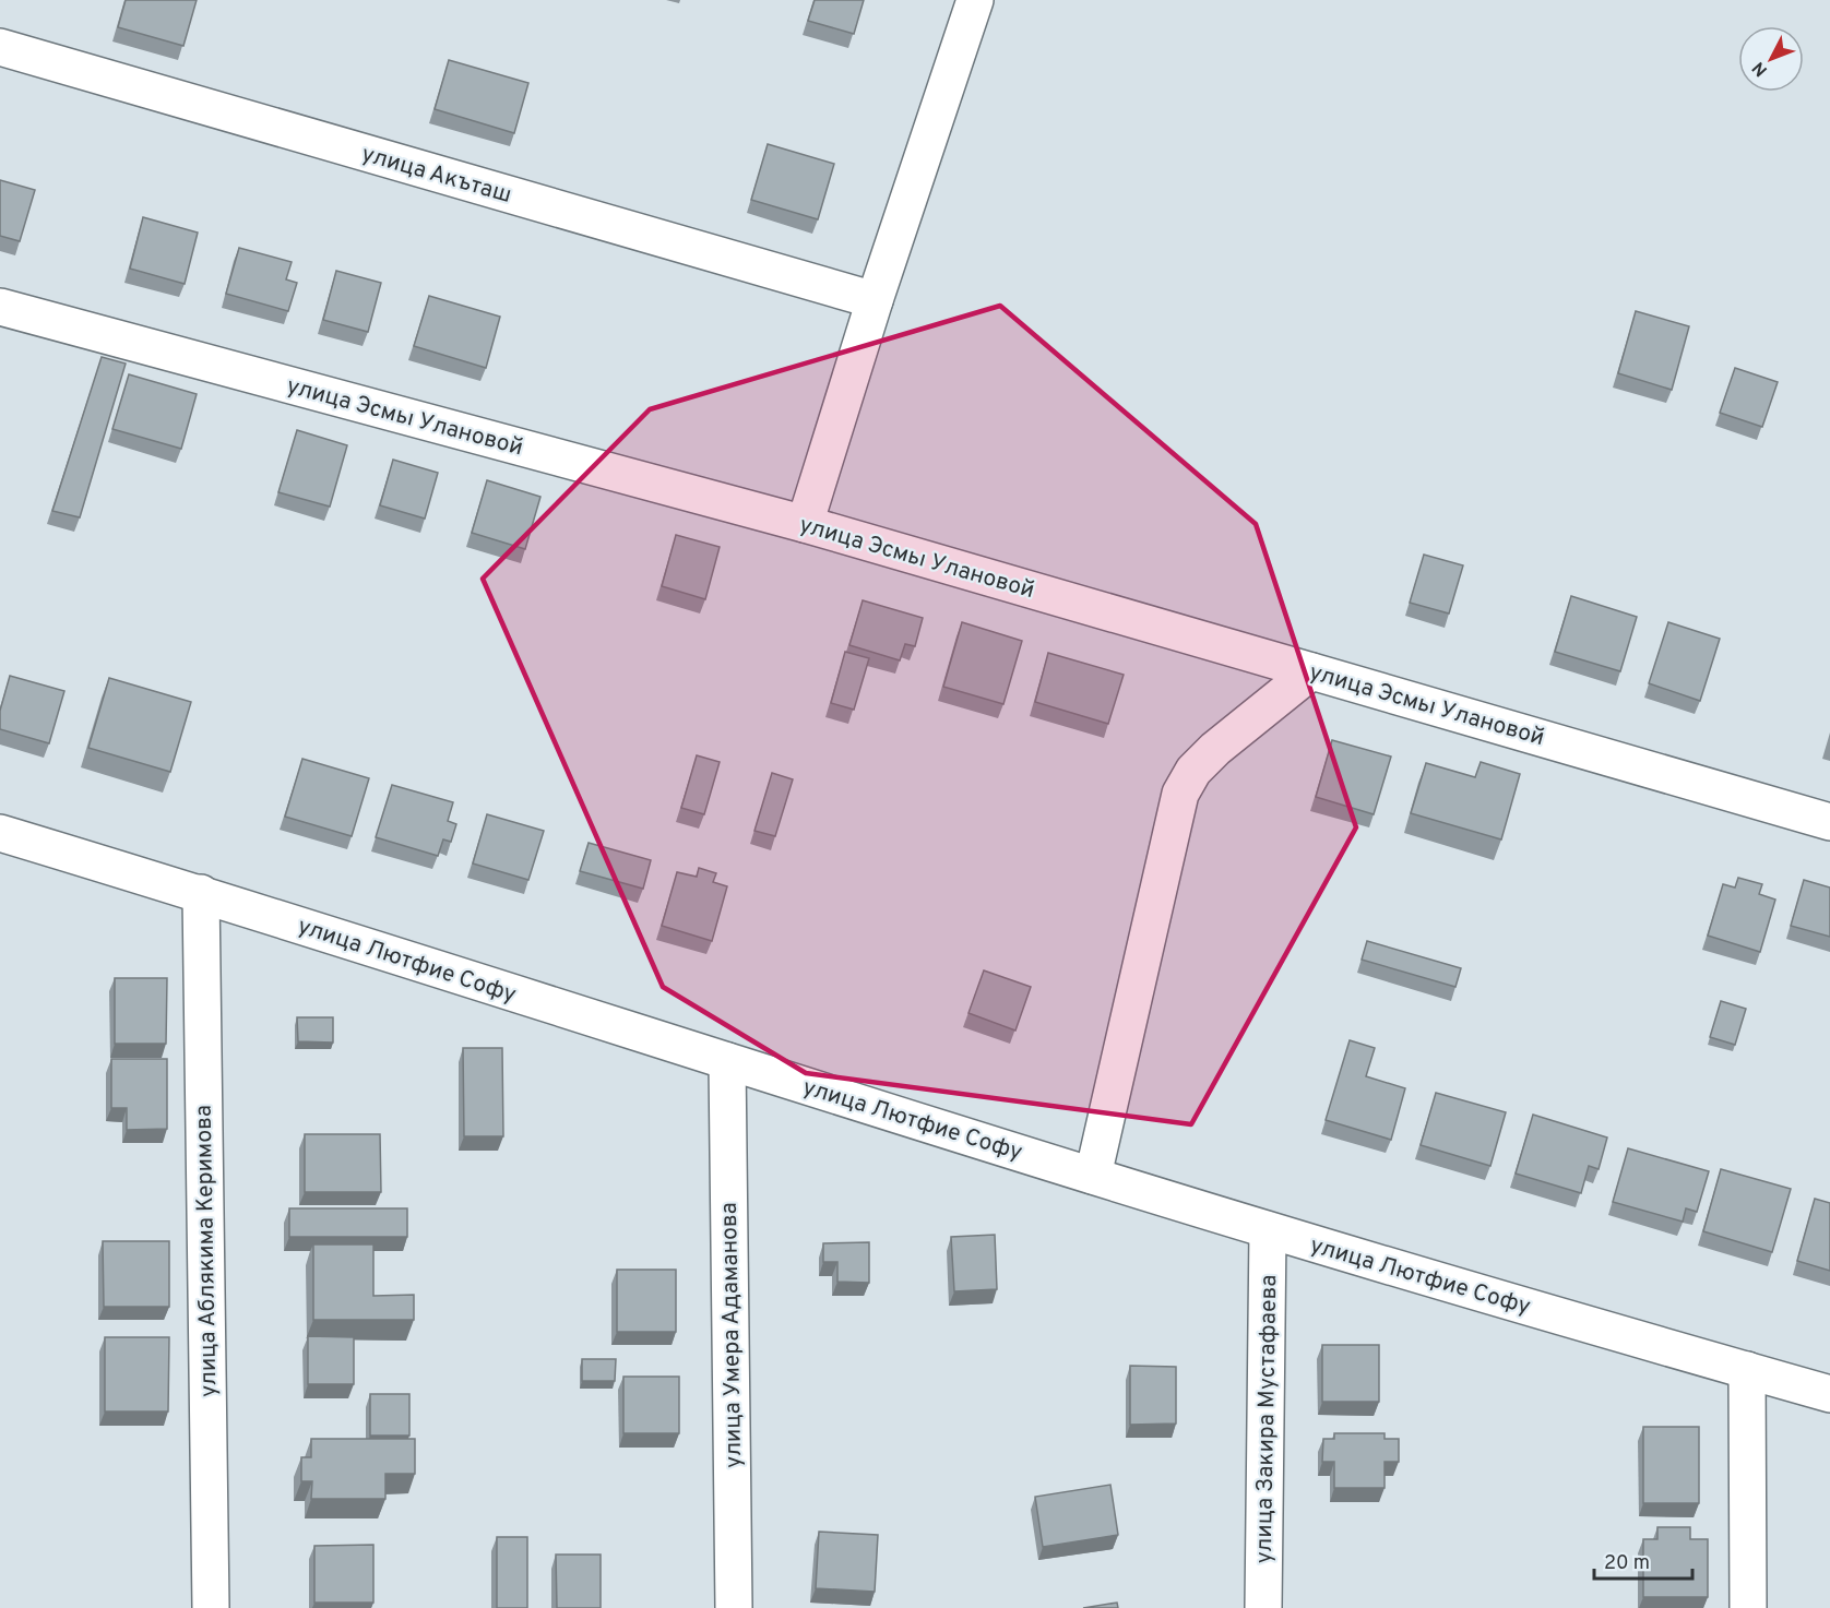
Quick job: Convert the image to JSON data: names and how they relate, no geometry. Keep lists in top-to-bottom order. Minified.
{"streets":{"street":["улица Акъташ","улица Эсмы Улановой","улица Лютфие Софу","улица Аблякима Керимова","улица Умера Адаманова","улица Закира Мустафаева"]},"crossings":[["улица Лютфие Софу","улица Аблякима Керимова"],["улица Лютфие Софу","улица Умера Адаманова"],["улица Лютфие Софу","улица Закира Мустафаева"]],"scale_bar":"20 m","north":"bottom left"}
